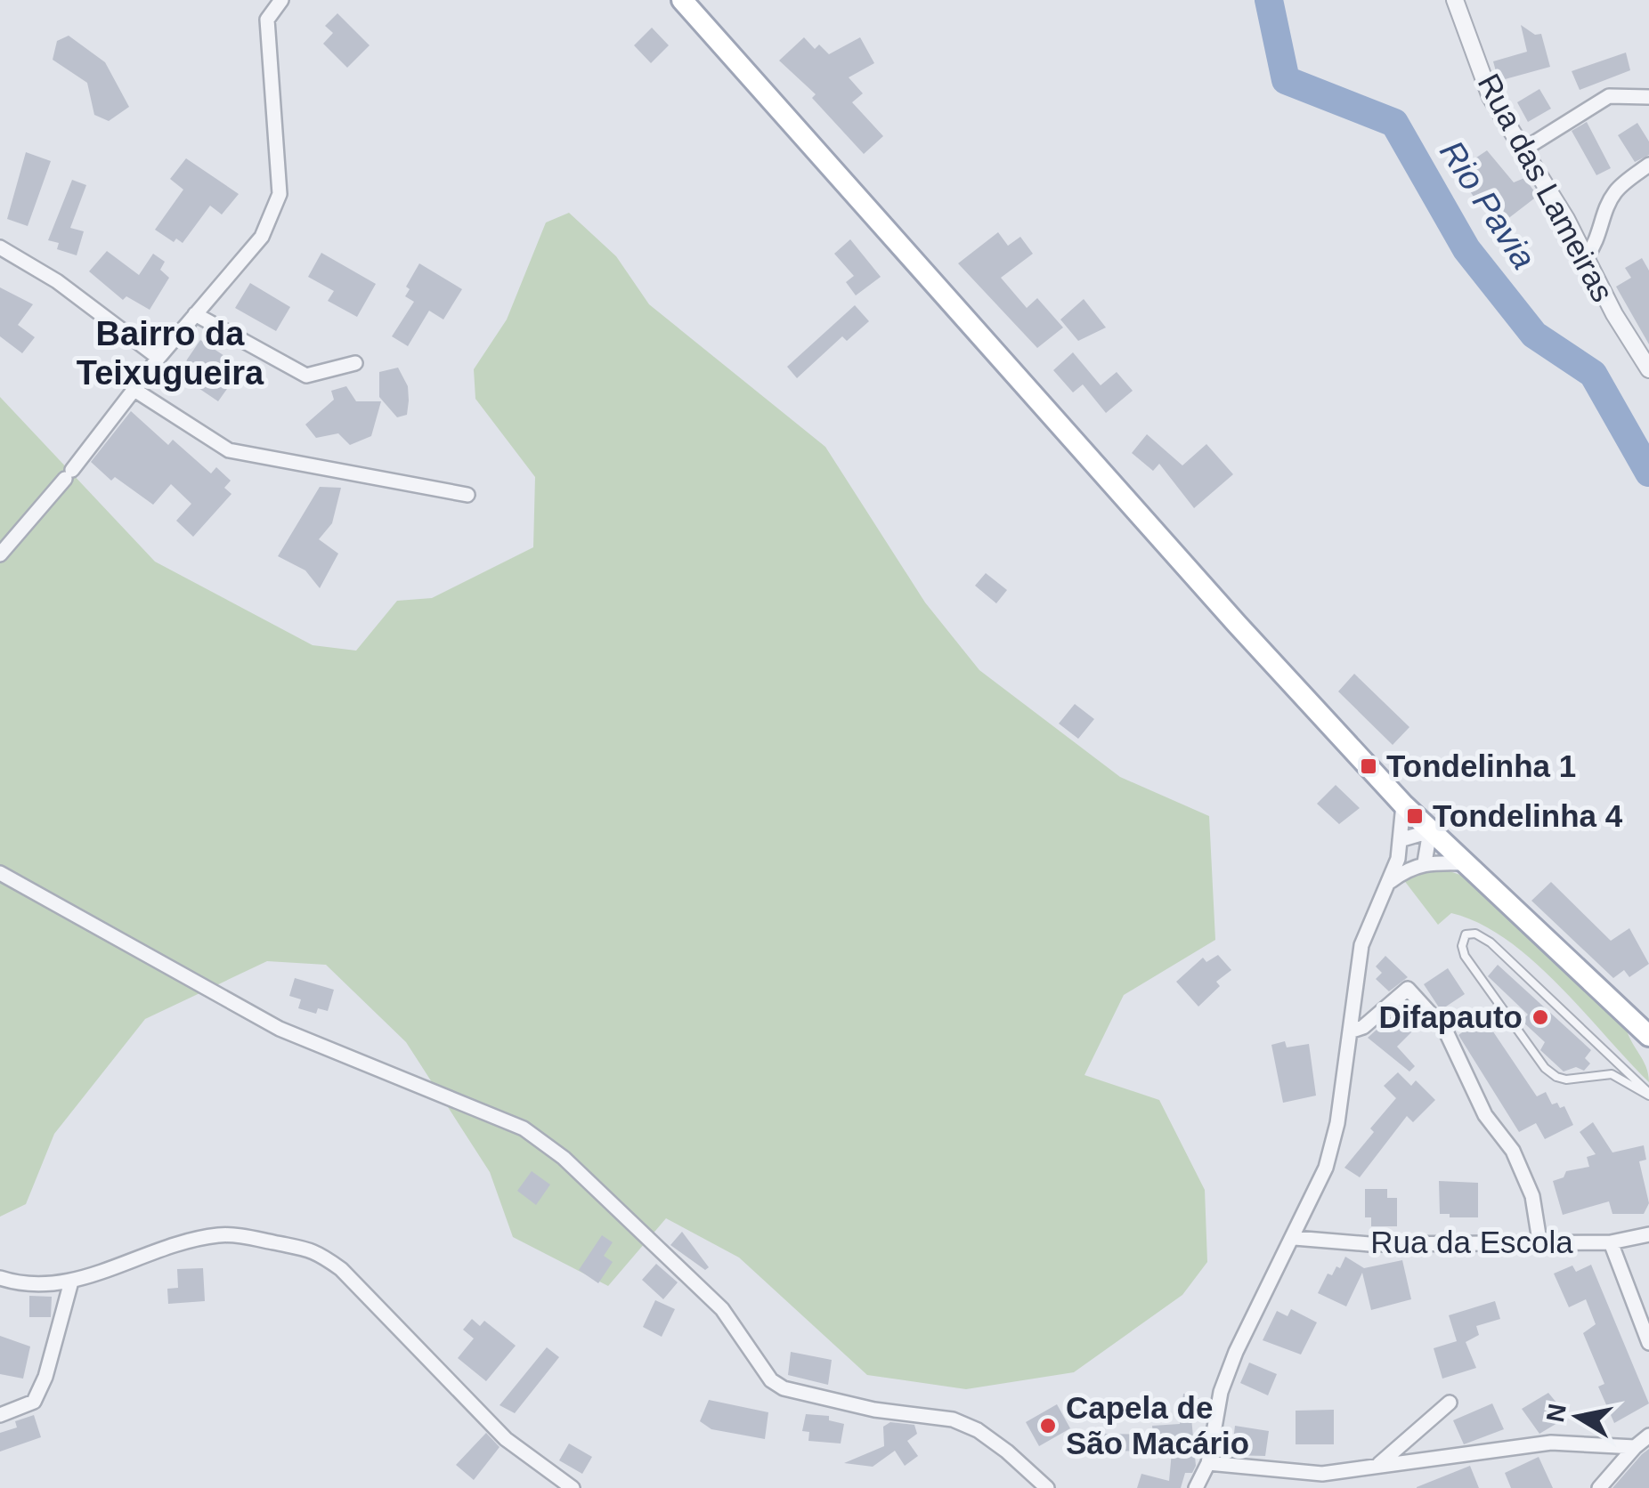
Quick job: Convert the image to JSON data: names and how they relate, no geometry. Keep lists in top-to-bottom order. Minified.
{"streets":{"street":["Rua das Lameiras","Rua da Escola"]},"districts":["Bairro da Teixugueira"],"water":["Rio Pavia"],"places":{"transit":["Tondelinha 1","Tondelinha 4"],"other":["Difapauto","Capela de São Macário"]},"north":"left"}
